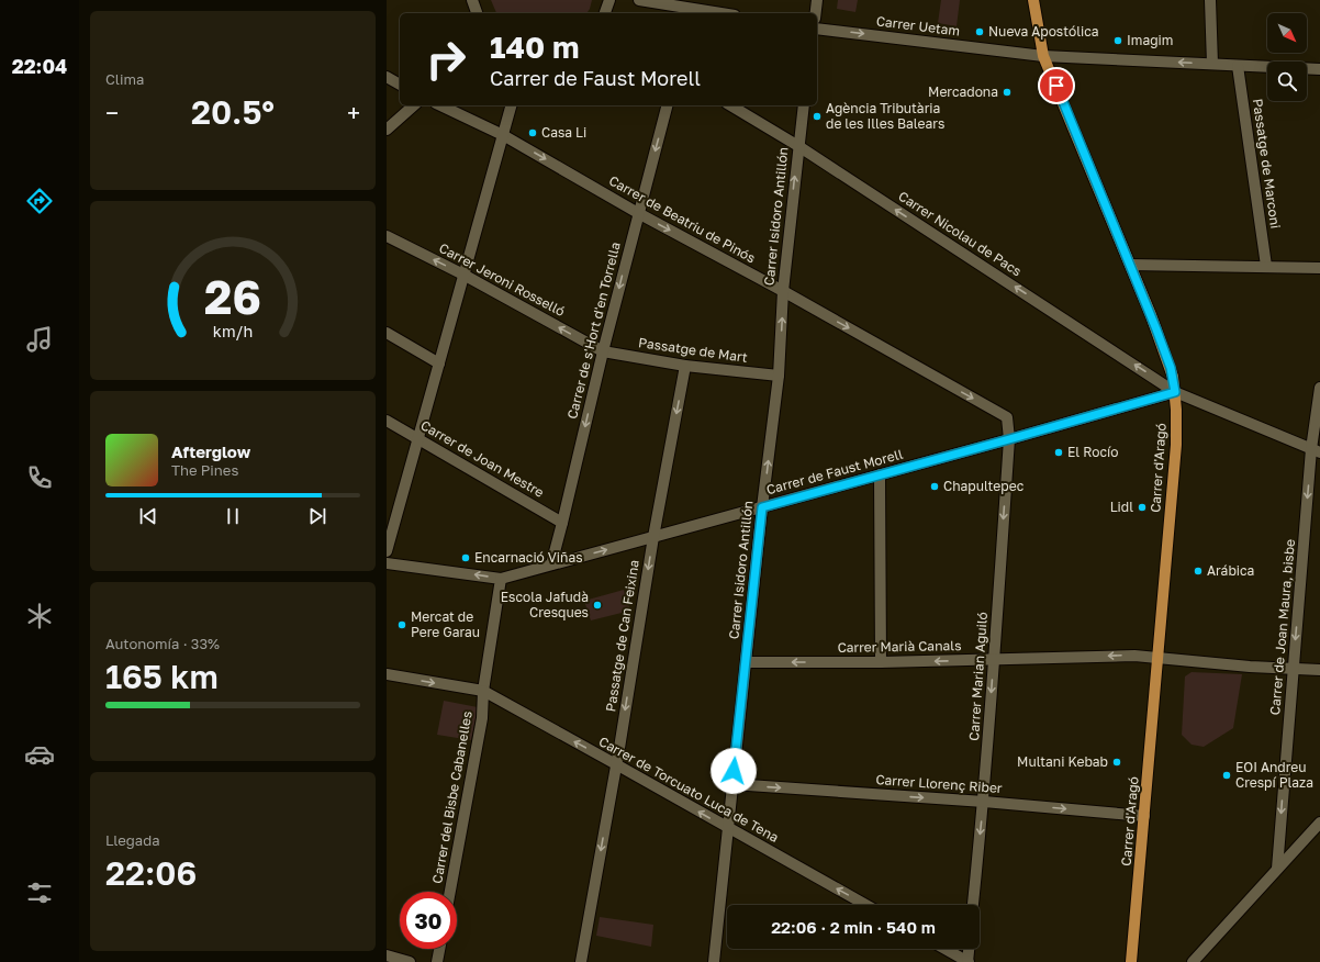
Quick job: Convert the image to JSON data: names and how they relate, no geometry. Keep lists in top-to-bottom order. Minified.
{"streets":{"main road":["Carrer d'Aragó"],"street":["Carrer Uetam","Passatge de Marconi","Carrer Isidoro Antillón","Carrer de Beatriu de Pinós","Carrer Nicolau de Pacs","Carrer Jeroni Rosselló","Carrer de s'Hort d'en Torrella","Passatge de Mart","Carrer de Joan Mestre","Carrer de Faust Morell","Carrer de Joan Maura, bisbe","Passatge de Can Feixina","Carrer Marià Canals","Carrer Marian Aguiló","Carrer Llorenç Riber","Carrer de Torcuato Luca de Tena","Carrer del Bisbe Cabanelles"]},"crossings":[["Carrer Uetam","Passatge de Marconi"],["Carrer Uetam","Carrer d'Aragó"],["Carrer Isidoro Antillón","Carrer de Beatriu de Pinós"],["Carrer Isidoro Antillón","Carrer Nicolau de Pacs"],["Carrer Isidoro Antillón","Passatge de Mart"],["Carrer Isidoro Antillón","Carrer de Faust Morell"],["Carrer Isidoro Antillón","Carrer Marià Canals"],["Carrer Isidoro Antillón","Carrer Llorenç Riber"],["Carrer Isidoro Antillón","Carrer de Torcuato Luca de Tena"],["Carrer de Beatriu de Pinós","Carrer de s'Hort d'en Torrella"],["Carrer de Beatriu de Pinós","Carrer de Faust Morell"],["Carrer de Beatriu de Pinós","Carrer Marian Aguiló"],["Carrer Nicolau de Pacs","Carrer d'Aragó"],["Carrer Nicolau de Pacs","Carrer de Faust Morell"],["Carrer Nicolau de Pacs","Carrer de Joan Maura, bisbe"],["Carrer Jeroni Rosselló","Carrer de s'Hort d'en Torrella"],["Carrer Jeroni Rosselló","Passatge de Mart"],["Carrer de s'Hort d'en Torrella","Passatge de Mart"],["Carrer de s'Hort d'en Torrella","Carrer de Joan Mestre"],["Carrer de s'Hort d'en Torrella","Carrer de Faust Morell"],["Passatge de Mart","Passatge de Can Feixina"],["Carrer d'Aragó","Carrer de Faust Morell"],["Carrer d'Aragó","Carrer Marià Canals"],["Carrer d'Aragó","Carrer Llorenç Riber"],["Carrer de Faust Morell","Passatge de Can Feixina"],["Carrer de Faust Morell","Carrer Marian Aguiló"],["Carrer de Faust Morell","Carrer del Bisbe Cabanelles"],["Carrer de Joan Maura, bisbe","Carrer Marià Canals"],["Passatge de Can Feixina","Carrer de Torcuato Luca de Tena"],["Carrer Marià Canals","Carrer Marian Aguiló"],["Carrer Marian Aguiló","Carrer Llorenç Riber"],["Carrer de Torcuato Luca de Tena","Carrer del Bisbe Cabanelles"]],"one_way":["Carrer Isidoro Antillón","Carrer de Beatriu de Pinós","Carrer Nicolau de Pacs","Carrer Jeroni Rosselló","Carrer de s'Hort d'en Torrella","Carrer de Joan Maura, bisbe","Passatge de Can Feixina","Carrer Marià Canals","Carrer Marian Aguiló","Carrer Llorenç Riber"],"places":["Nueva Apostólica","Imagim","Mercadona","Agència Tributària de les Illes Balears","Casa Li","El Rocío","Chapultepec","Lidl","Encarnació Viñas","Arábica","Escola Jafudà Cresques","Mercat de Pere Garau","Multani Kebab","EOI Andreu Crespí Plaza"],"north":"bottom right","page":{"tabs":"22:04","tile":["Clima",["Autonomía · 33%","165 km"],["Llegada","22:06"]],"turn":["140 m","Carrer de Faust Morell"],"heat":["−","20.5°","+"],"song":["Afterglow","The Pines"],"limit":"30","trip":"22:06 · 2 min · 540 m","gauge":["26","km/h"]}}
